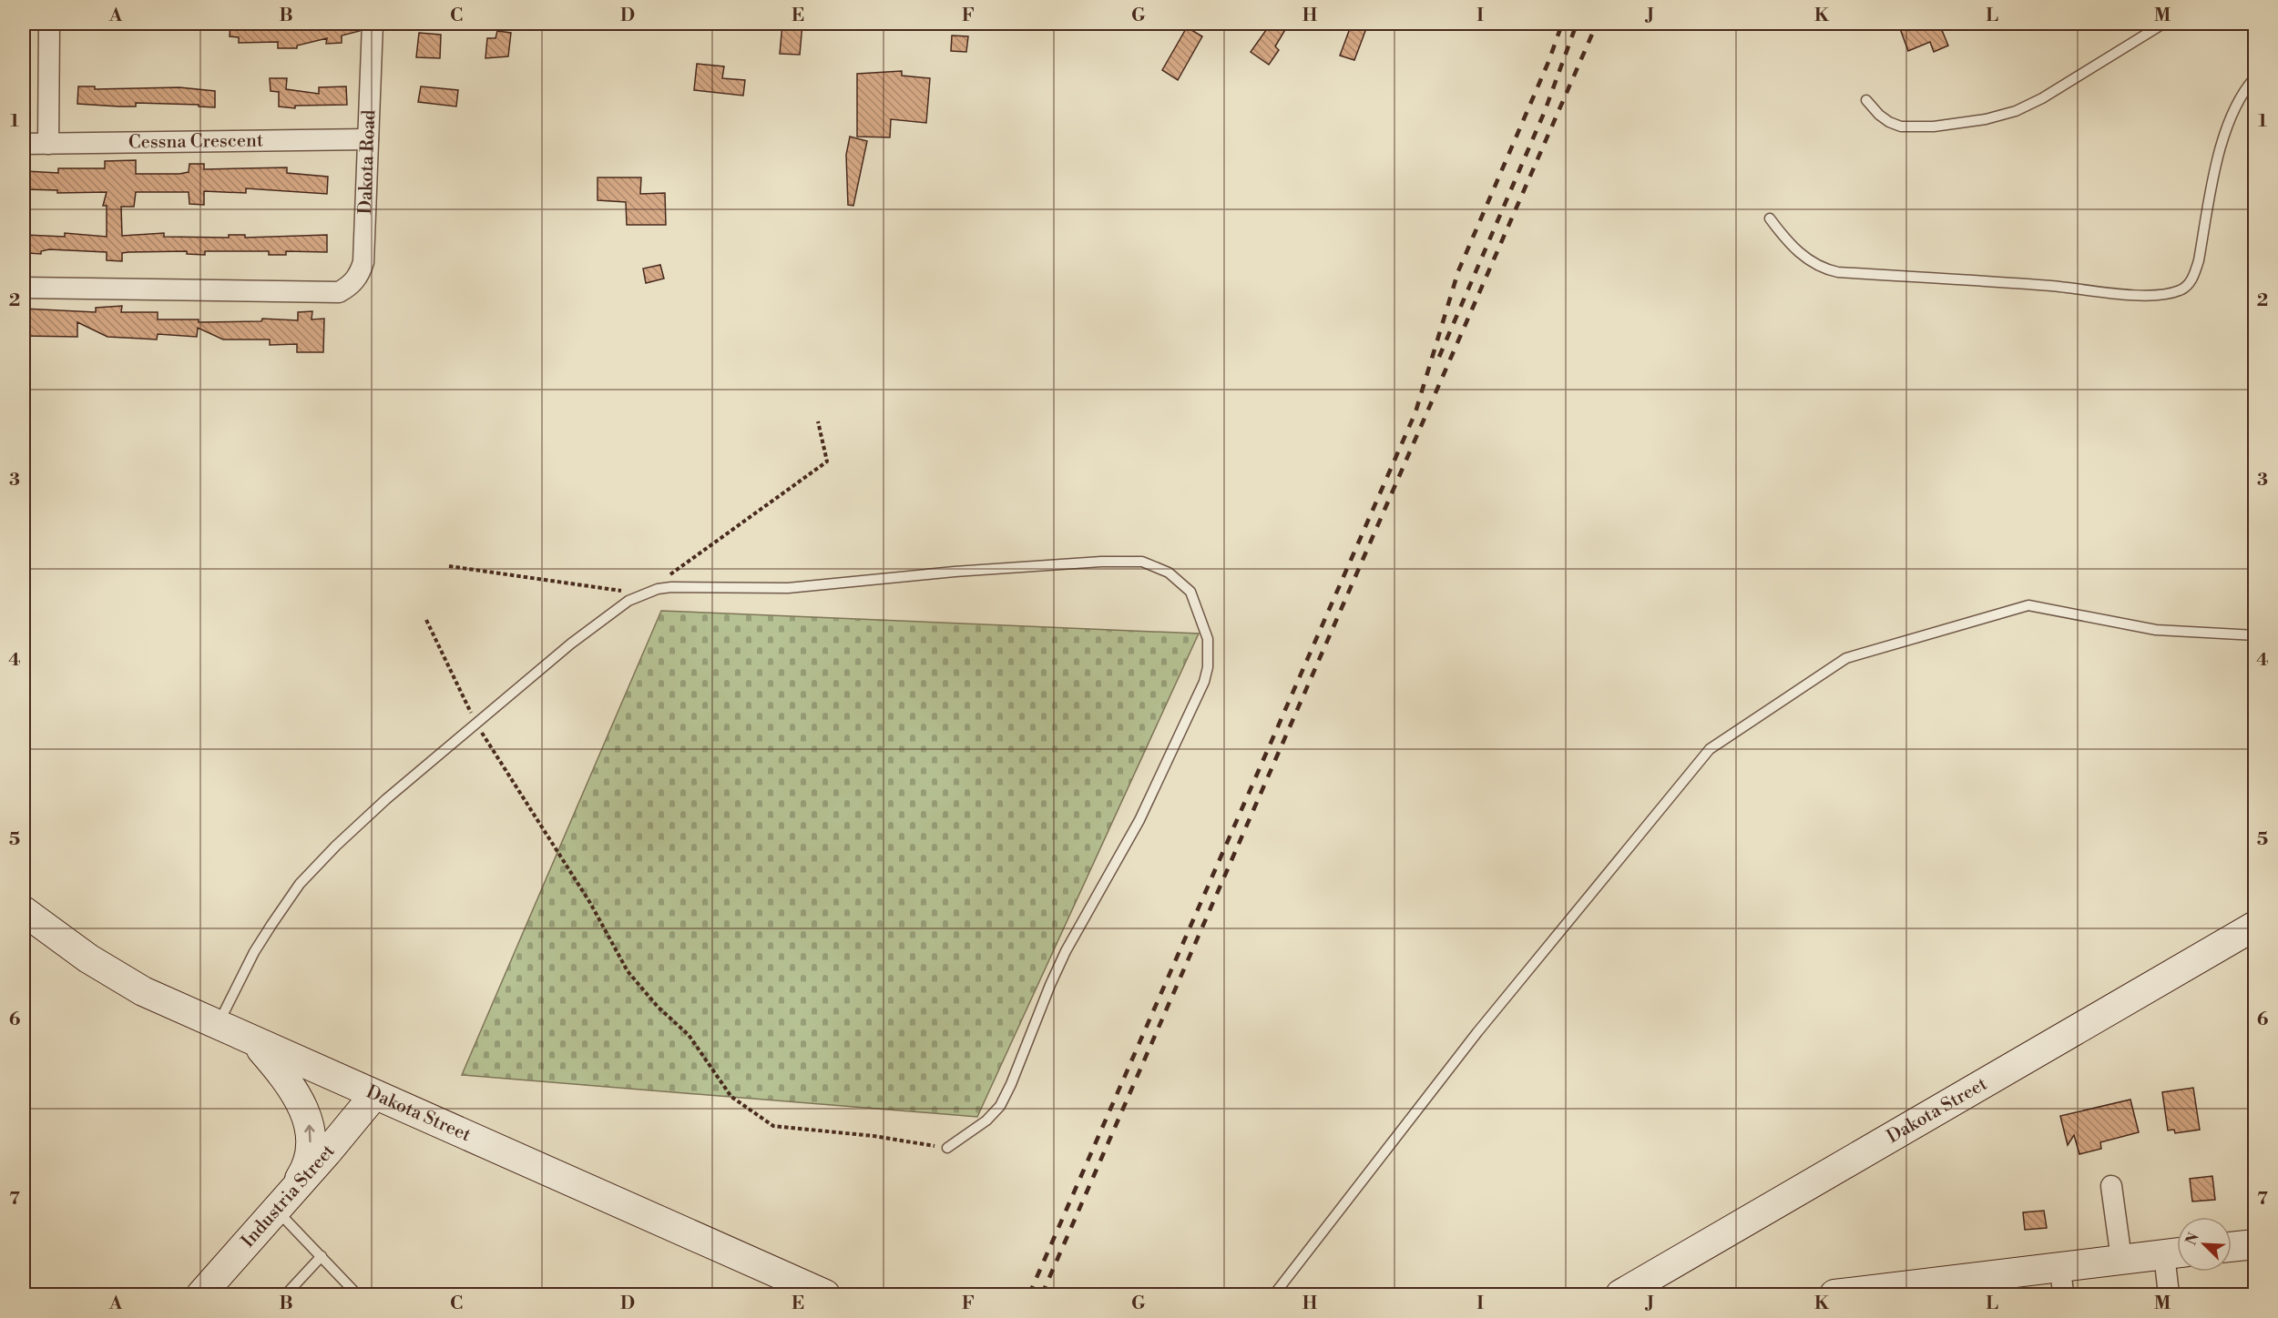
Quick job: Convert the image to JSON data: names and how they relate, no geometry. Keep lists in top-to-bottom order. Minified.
{"streets":{"street":["Cessna Crescent","Dakota Road","Dakota Street","Industria Street"]},"crossings":[["Cessna Crescent","Dakota Road"],["Dakota Street","Industria Street"]],"north":"top left","grid":{"columns":["A","B","C","D","E","F","G","H","I","J","K","L","M"],"rows":["1","2","3","4","5","6","7"]}}
